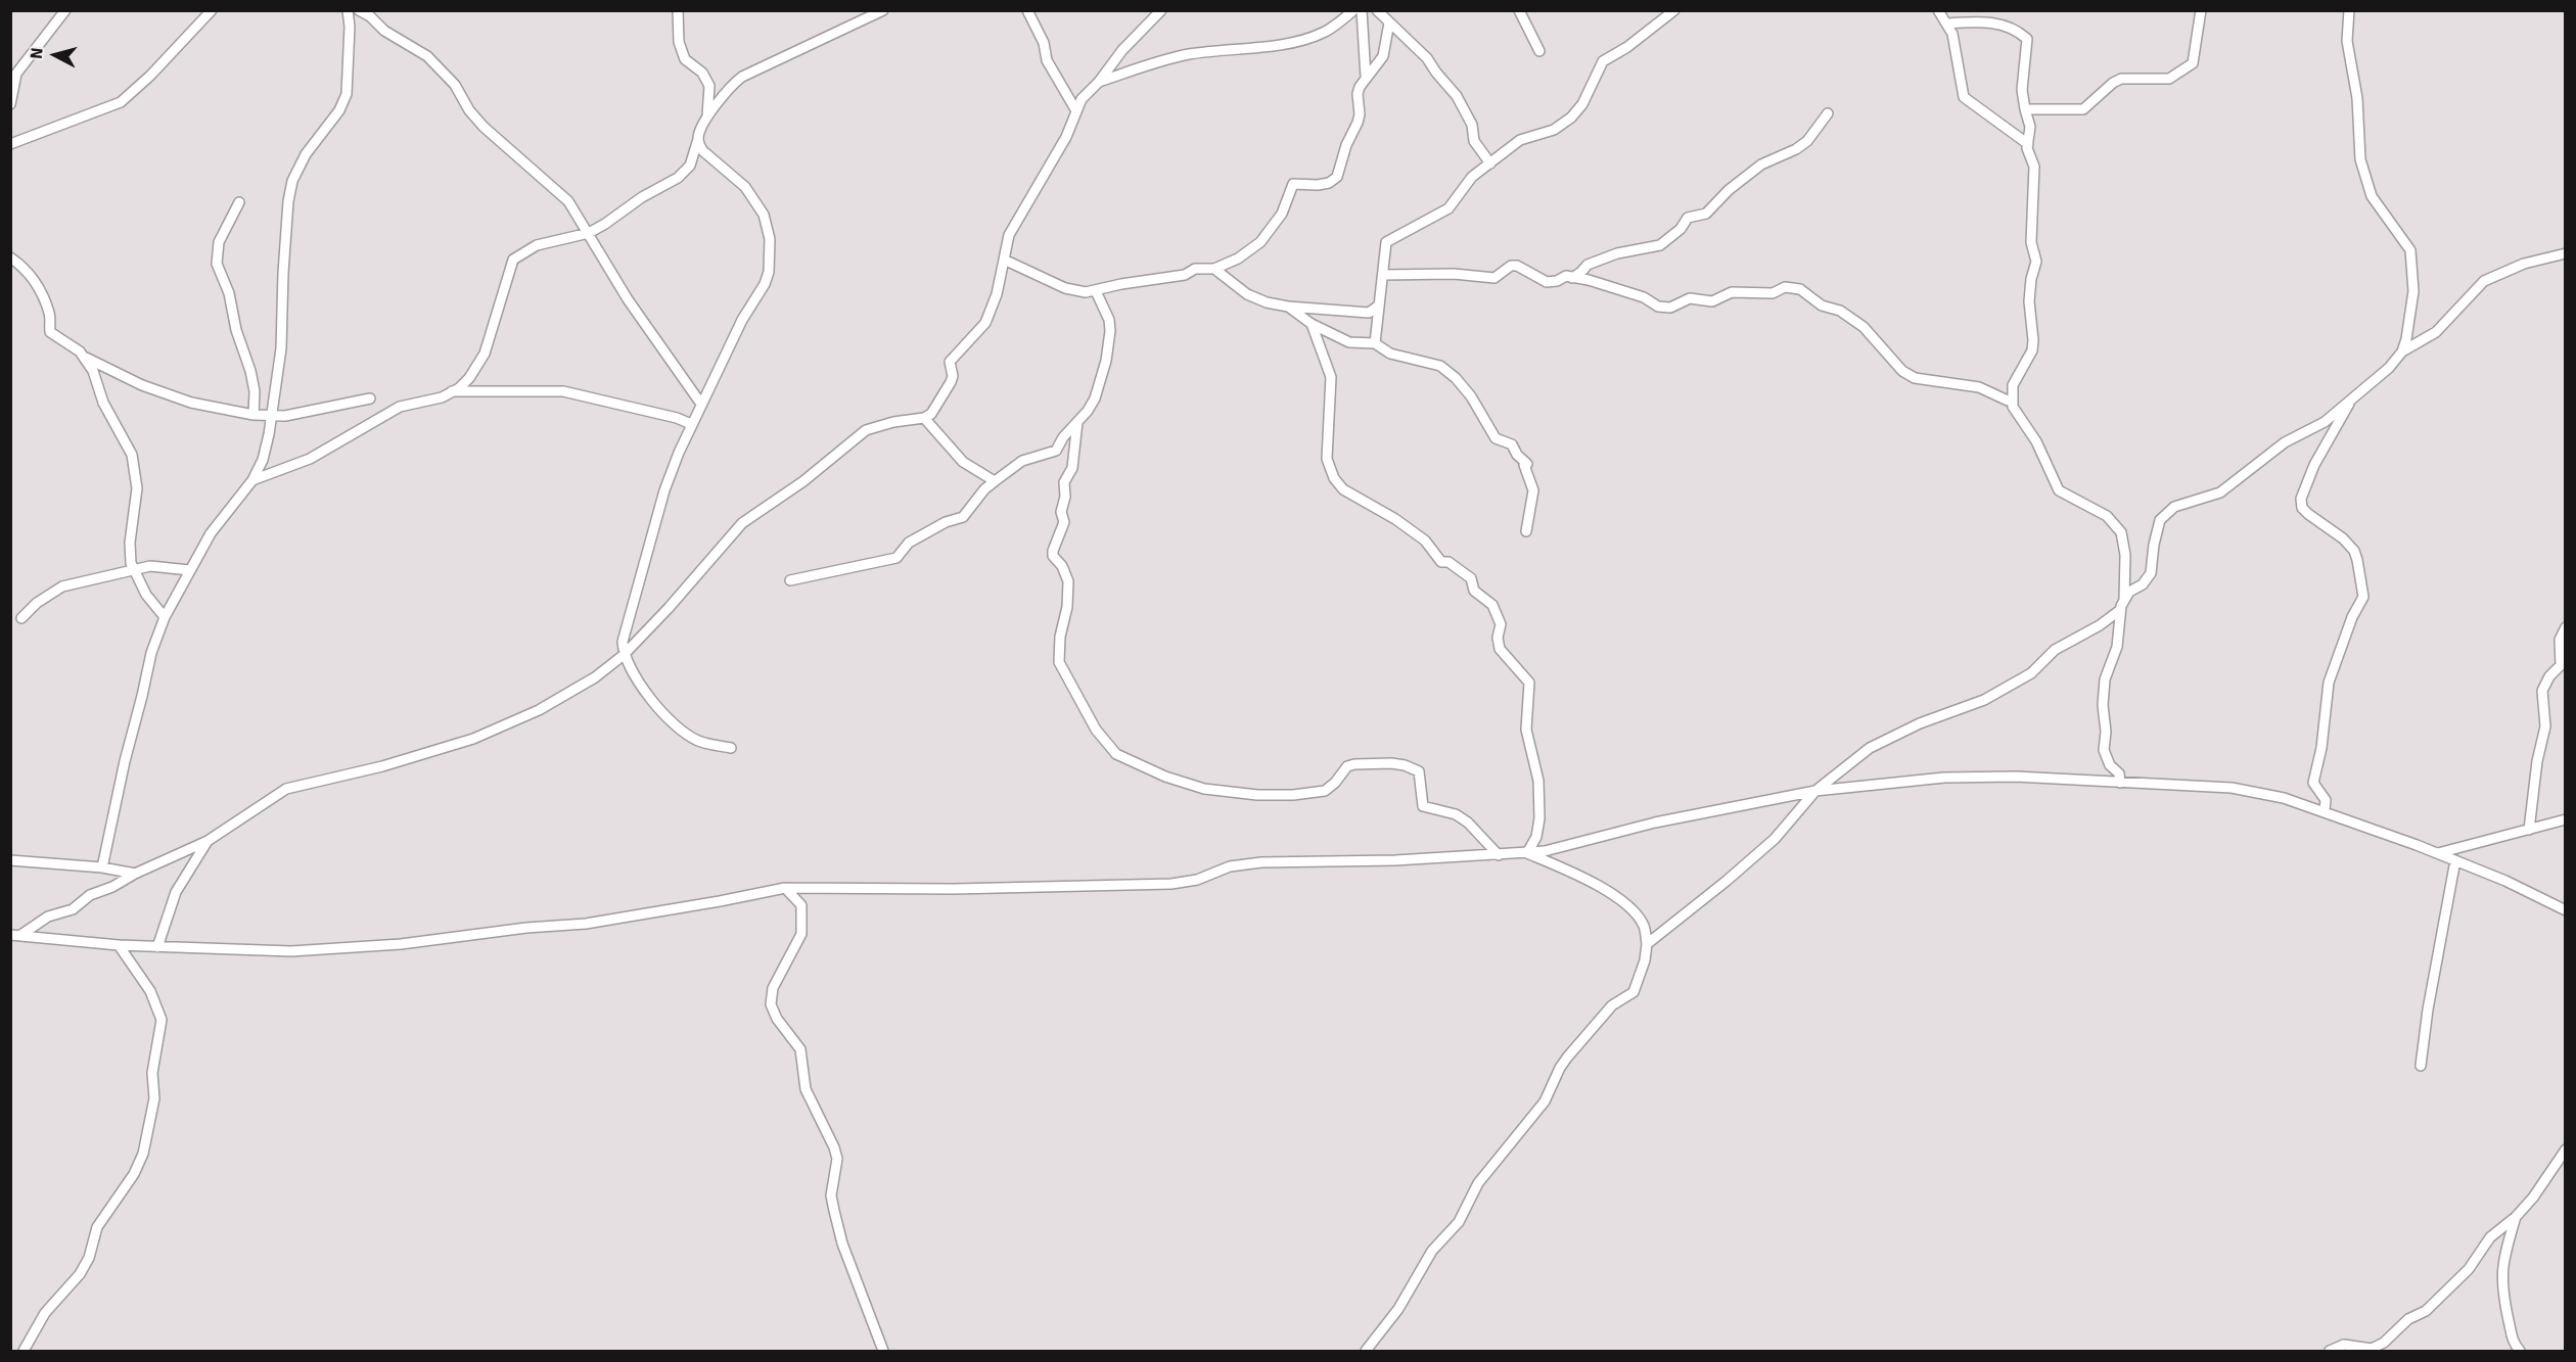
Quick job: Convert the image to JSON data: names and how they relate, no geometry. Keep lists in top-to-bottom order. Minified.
{"north":"left"}
